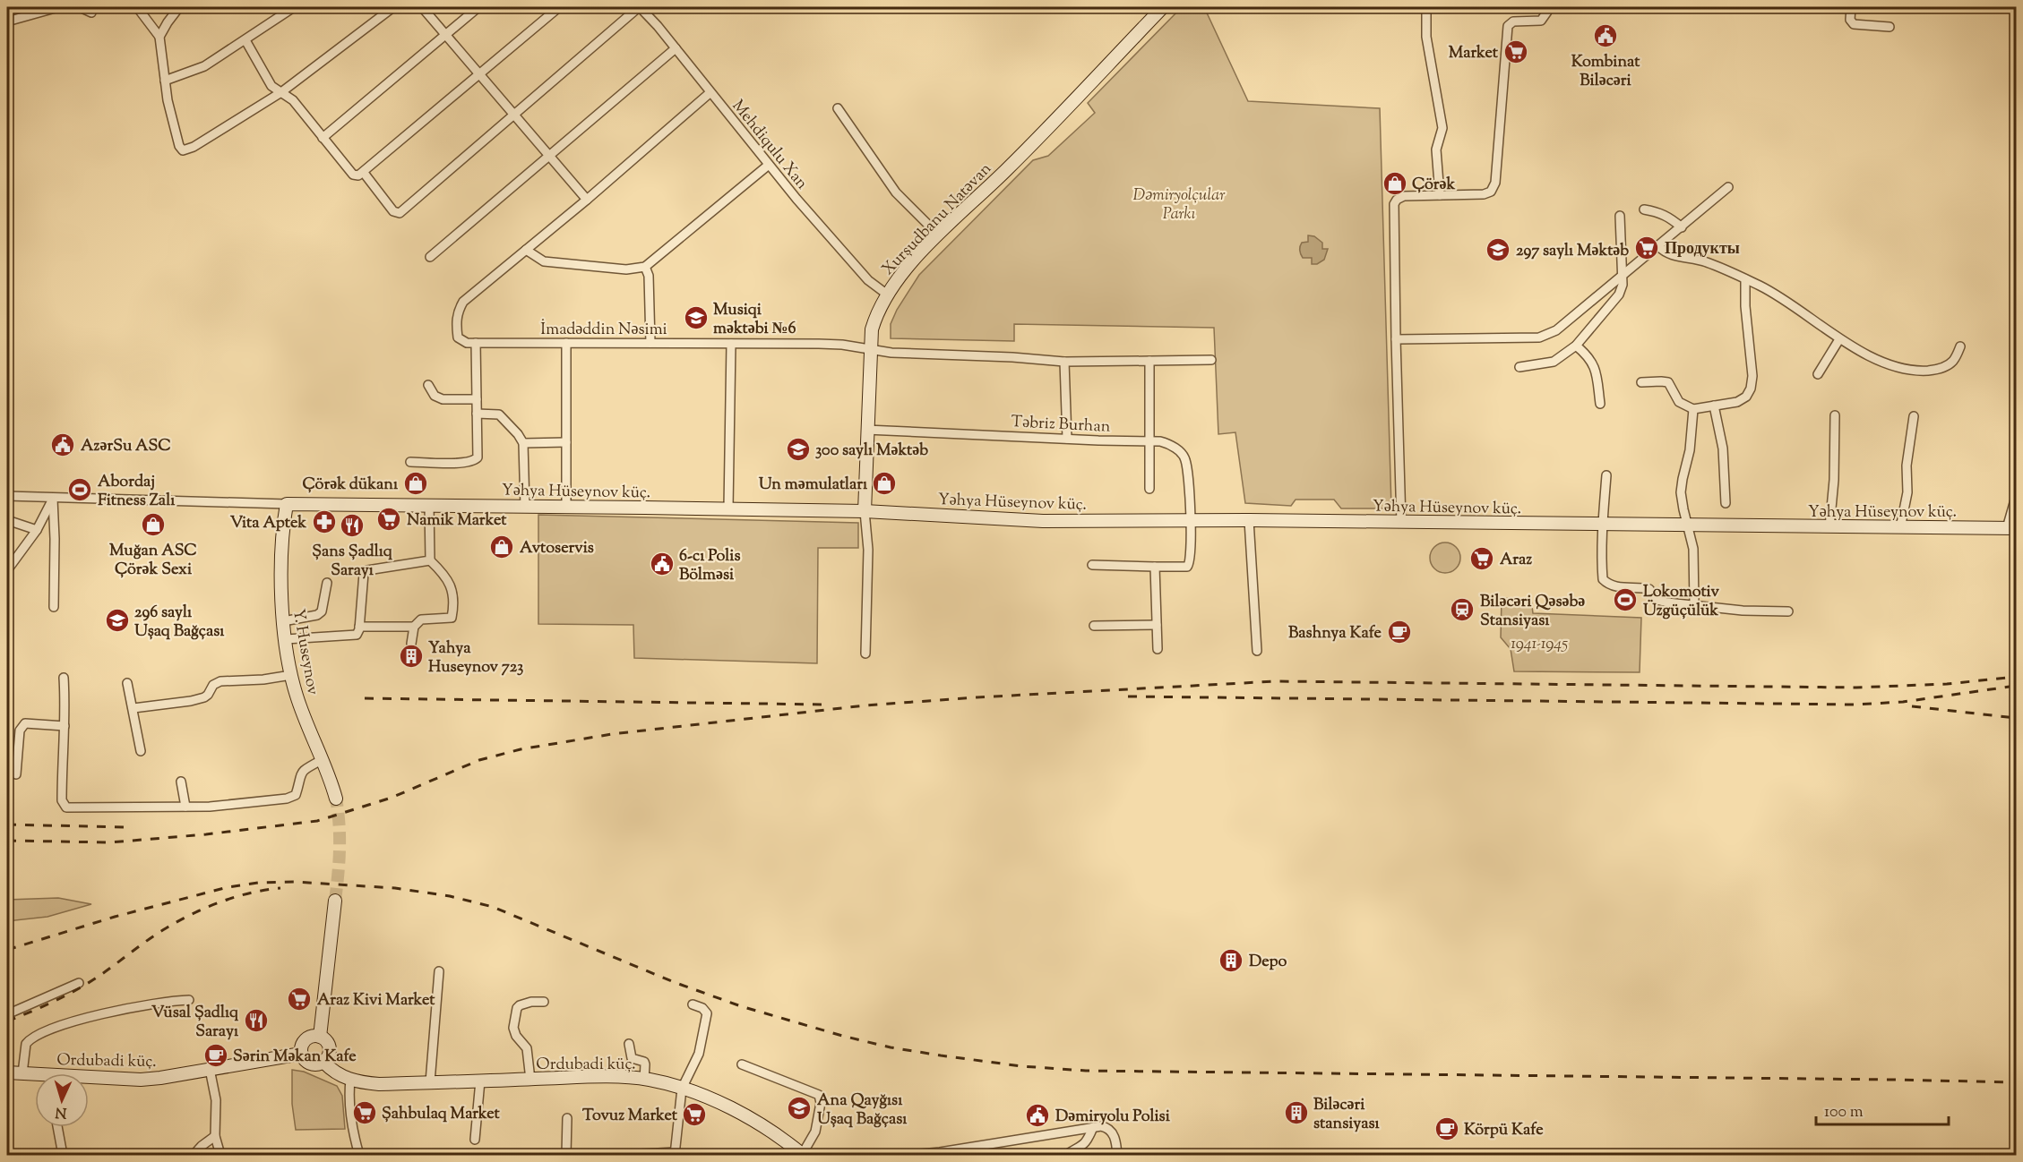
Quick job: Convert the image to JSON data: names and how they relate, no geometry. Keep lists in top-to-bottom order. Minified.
{"streets":{"main road":["Xurşudbanu Natəvan","Yəhya Hüseynov küç.","Y. Huseynov","Ordubadi küç."],"street":["Mehdiqulu Xan","İmadəddin Nəsimi","Təbriz Burhan"]},"crossings":[["Mehdiqulu Xan","Xurşudbanu Natəvan"],["Xurşudbanu Natəvan","İmadəddin Nəsimi"],["Xurşudbanu Natəvan","Təbriz Burhan"],["Xurşudbanu Natəvan","Yəhya Hüseynov küç."],["Təbriz Burhan","Yəhya Hüseynov küç."],["Yəhya Hüseynov küç.","Y. Huseynov"]],"parks":["Dəmiryolçular Parkı","1941-1945"],"places":{"public building":["Kombinat Biləcəri","AzərSu ASC","6-cı Polis Bölməsi","Dəmiryolu Polisi"],"supermarket":["Market","Продукты","Namik Market","Araz","Araz Kivi Market","Şahbulaq Market","Tovuz Market"],"shop":["Çörək","Çörək dükanı","Un məmulatları","Muğan ASC Çörək Sexi","Avtoservis"],"school or university":["297 saylı Məktəb","Musiqi məktəbi №6","300 saylı Məktəb","296 saylı Uşaq Bağçası","Ana Qayğısı Uşaq Bağçası"],"sports":["Abordaj Fitness Zalı","Lokomotiv Üzgüçülük"],"pharmacy":["Vita Aptek"],"restaurant":["Şans Şadlıq Sarayı","Vüsal Şadlıq Sarayı"],"station":["Biləcəri Qəsəbə Stansiyası"],"cafe":["Bashnya Kafe","Sərin Məkan Kafe","Körpü Kafe"],"building":["Yahya Huseynov 723","Depo","Biləcəri stansiyası"]},"scale_bar":"100 m","north":"bottom"}
